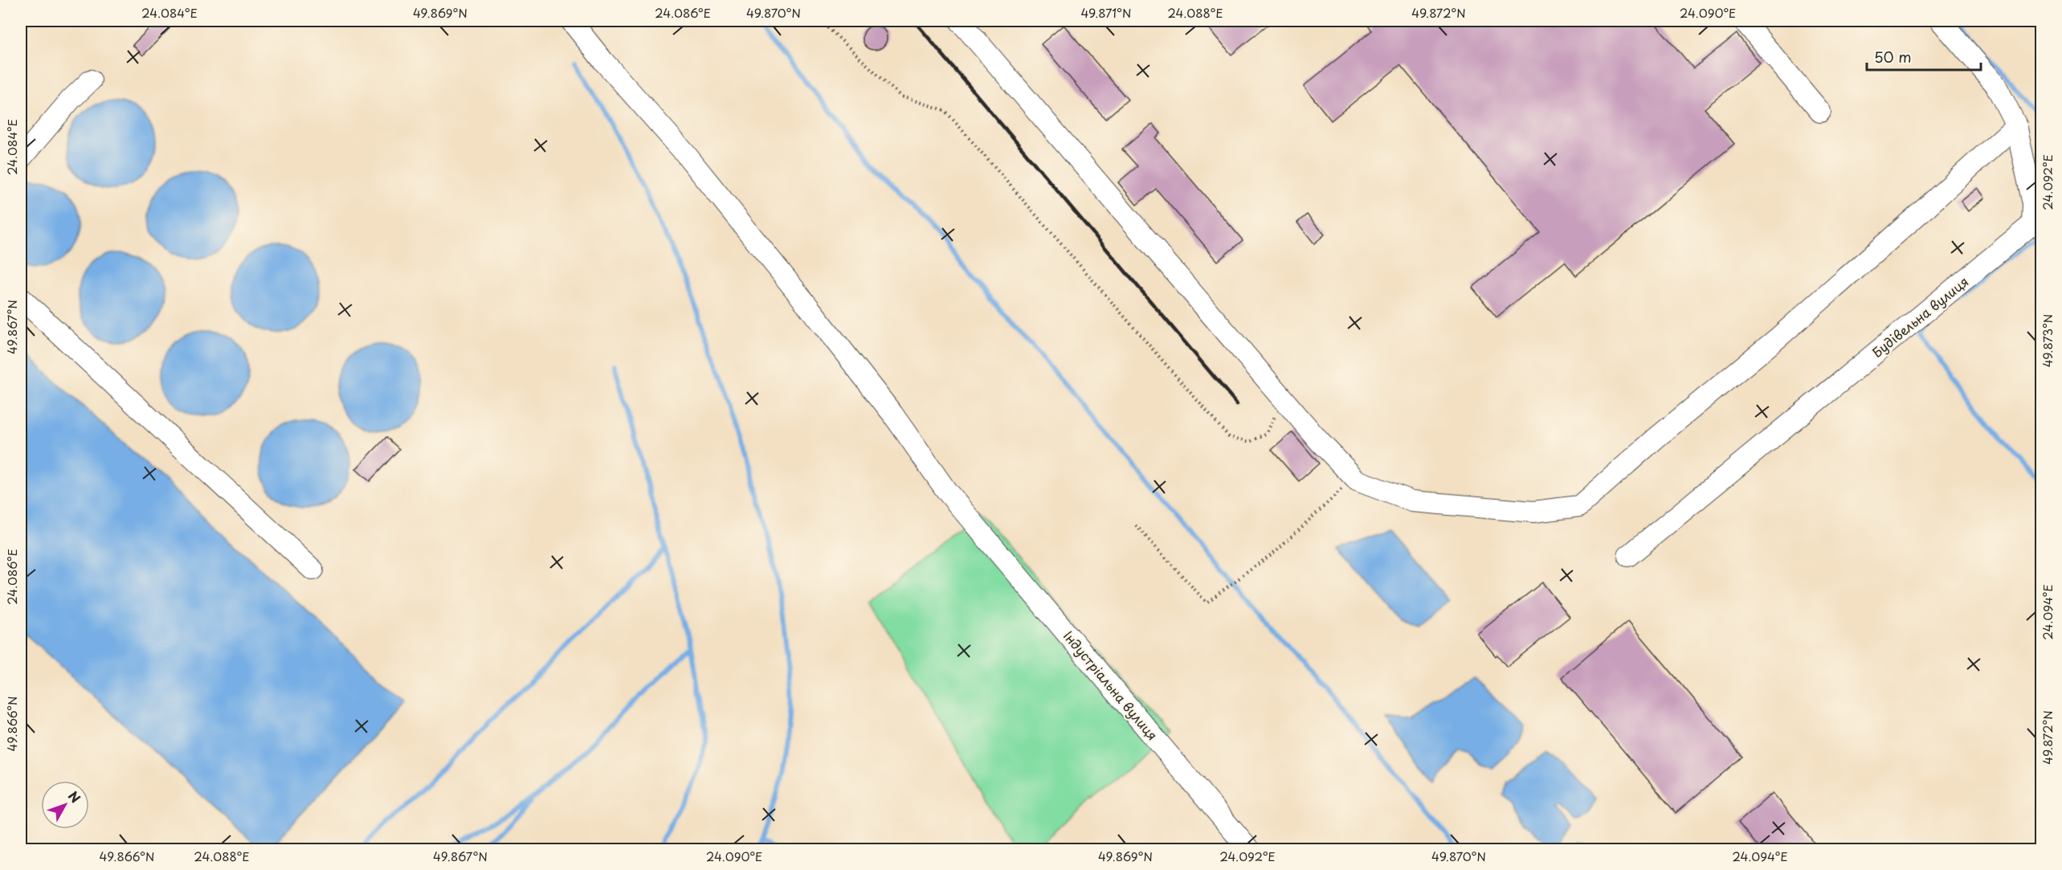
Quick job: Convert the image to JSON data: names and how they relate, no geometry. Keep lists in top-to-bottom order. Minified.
{"streets":{"street":["Будівельна вулиця","Індустріальна вулиця"]},"scale_bar":"50 m","north":"top right","coordinates":["24.084°E","49.869°N","24.086°E","49.870°N","49.871°N","24.088°E","49.872°N","24.090°E","24.092°E","49.867°N","49.873°N","24.094°E","49.866°N"]}
